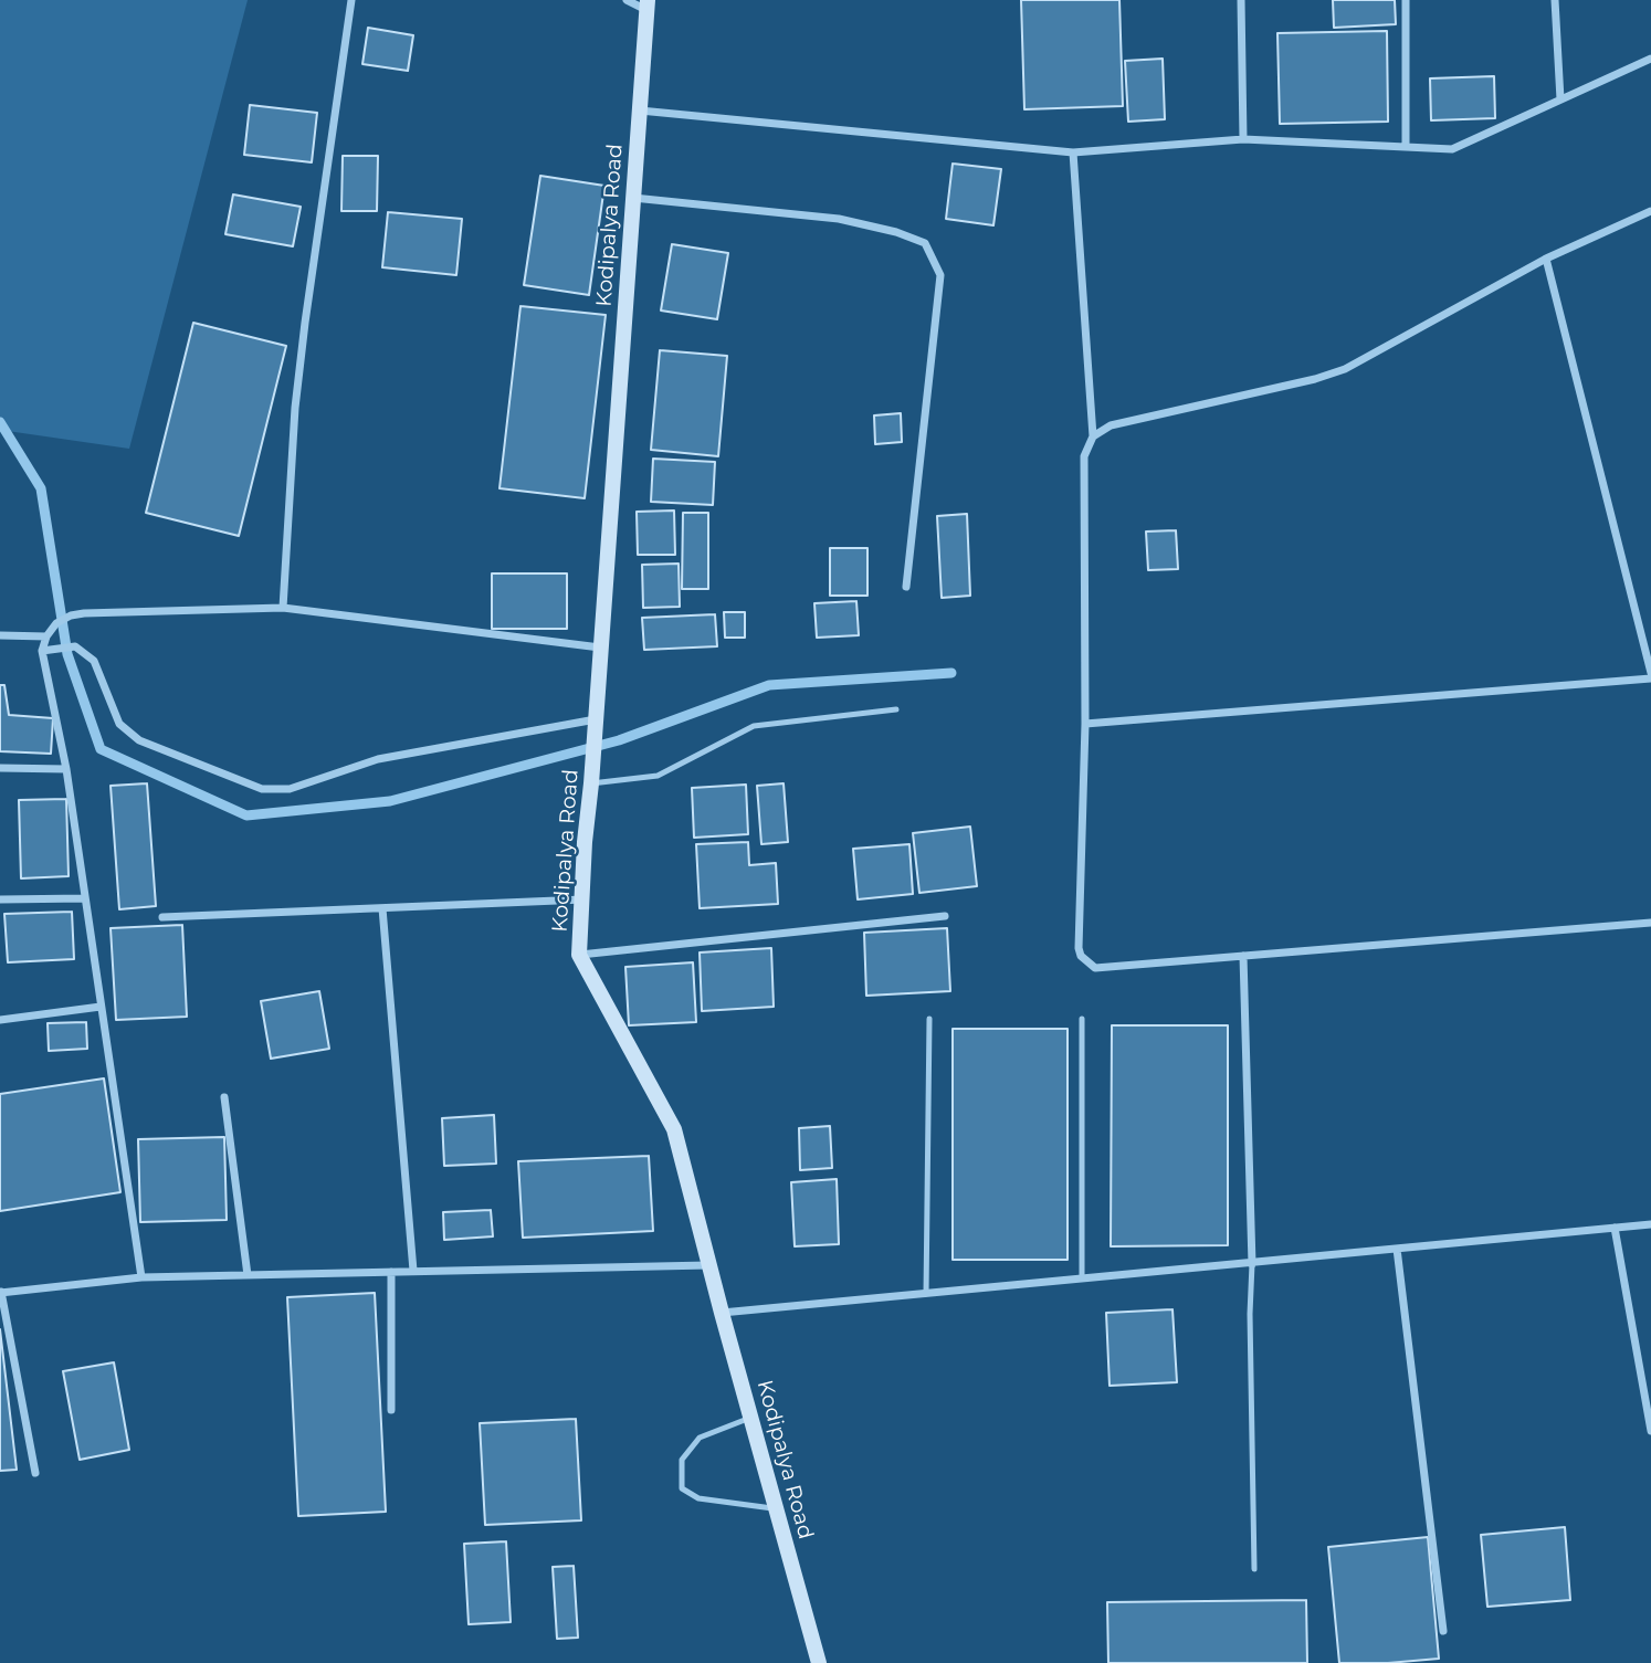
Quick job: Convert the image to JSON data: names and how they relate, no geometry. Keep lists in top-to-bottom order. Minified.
{"streets":{"main road":["Kodipalya Road"]}}
